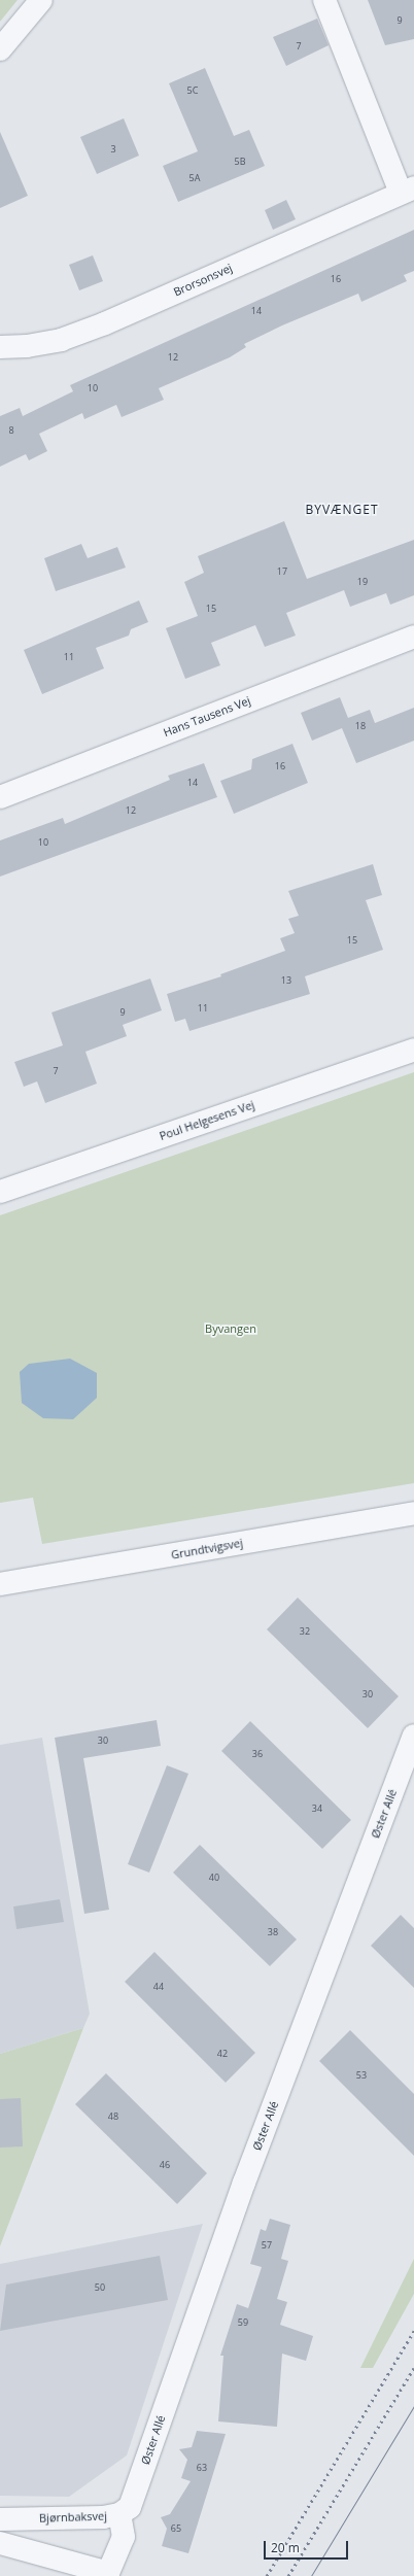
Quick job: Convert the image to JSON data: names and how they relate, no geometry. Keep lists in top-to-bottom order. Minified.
{"streets":{"street":["Brorsonsvej","Hans Tausens Vej","Poul Helgesens Vej","Grundtvigsvej","Øster Allé","Bjørnbaksvej"]},"crossings":[["Øster Allé","Bjørnbaksvej"]],"districts":["BYVÆNGET"],"parks":["Byvangen"],"house_numbers":["9","7","5C","3","5B","5A","16","14","12","10","8","17","19","15","11","18","16","14","12","10","15","13","11","9","7","32","30","30","36","34","40","38","44","42","53","48","46","57","50","59","63","65"],"scale_bar":"20 m"}
